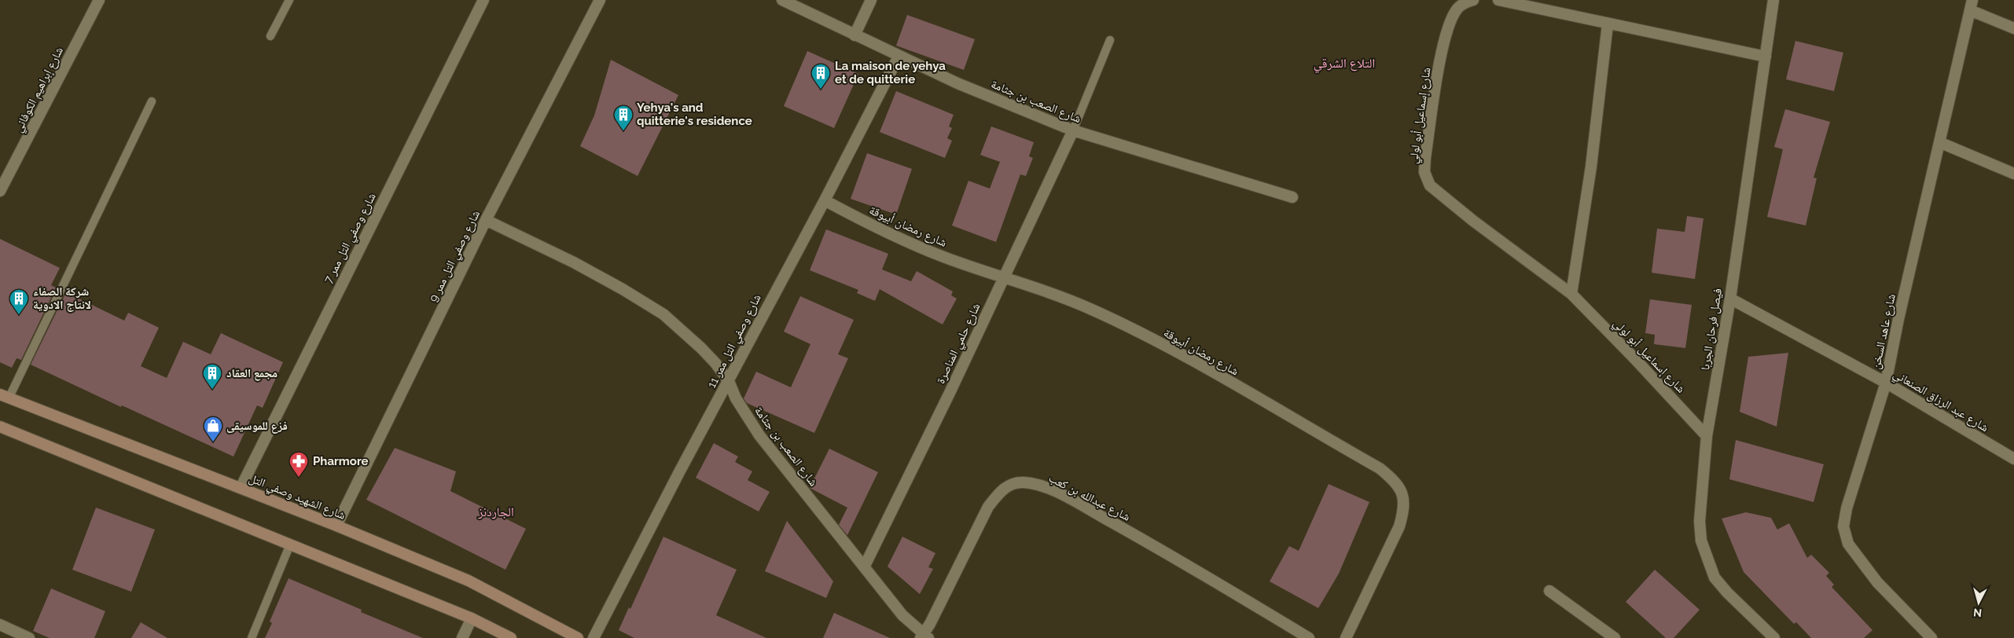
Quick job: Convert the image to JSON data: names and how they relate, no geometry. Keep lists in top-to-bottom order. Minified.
{"streets":{"main road":["شارع الشهيد وصفي التل"],"street":["شارع إبراهيم الكوفاني","شارع الصعب بن جثامة","شارع إسماعيل أبو لولي","شارع رمضان أبيوقة","شارع وصفي التل ممر 7","شارع وصفي التل ممر 9","فيصل فرحان الجربا","شارع عاهد السخن","شارع وصفي التل ممر 11","شارع حلمي المناصرة","شارع عبد الرزاق الصنعاني","شارع عبدالله بن كعب"]},"crossings":[["شارع الصعب بن جثامة","شارع وصفي التل ممر 9"],["شارع الصعب بن جثامة","شارع وصفي التل ممر 11"],["شارع الصعب بن جثامة","شارع حلمي المناصرة"],["شارع الصعب بن جثامة","شارع عبدالله بن كعب"],["شارع إسماعيل أبو لولي","فيصل فرحان الجربا"],["شارع رمضان أبيوقة","شارع وصفي التل ممر 11"],["شارع رمضان أبيوقة","شارع حلمي المناصرة"],["شارع وصفي التل ممر 7","شارع الشهيد وصفي التل"],["شارع وصفي التل ممر 9","شارع الشهيد وصفي التل"],["فيصل فرحان الجربا","شارع عبد الرزاق الصنعاني"],["شارع عاهد السخن","شارع عبد الرزاق الصنعاني"]],"districts":["التلاع الشرقي","الجاردنز"],"places":{"building":["La maison de yehya et de quitterie","Yehya's and quitterie's residence","شركة الصفاء لانتاج الادوية","مجمع العقاد"],"shop":["فزع للموسيقى"],"pharmacy":["Pharmore"]},"north":"bottom"}
